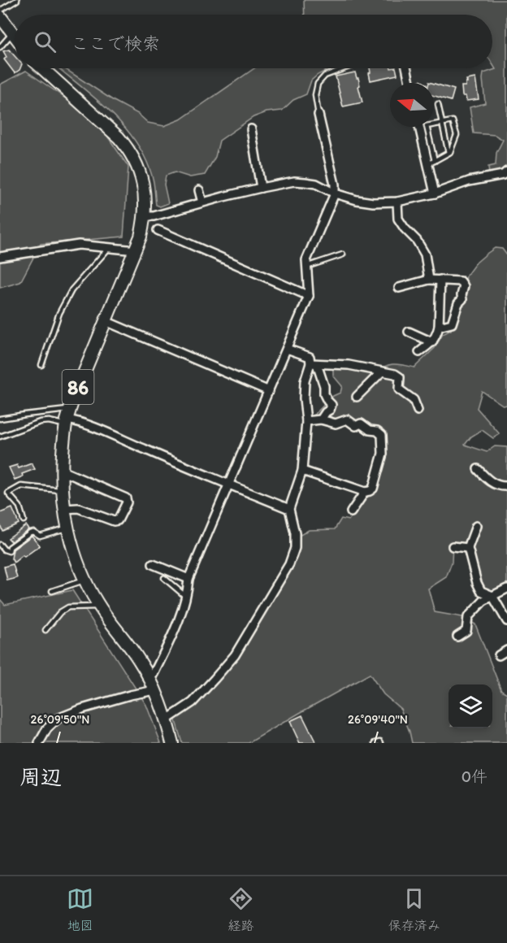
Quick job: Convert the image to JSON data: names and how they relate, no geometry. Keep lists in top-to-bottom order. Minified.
{"streets":{"main road":["86"]},"north":"left","page":{"search":"ここで検索","heading":["周辺","0件"],"nav":["地図","経路","保存済み"]},"coordinates":["26°09'50\"N","26°09'40\"N"]}
